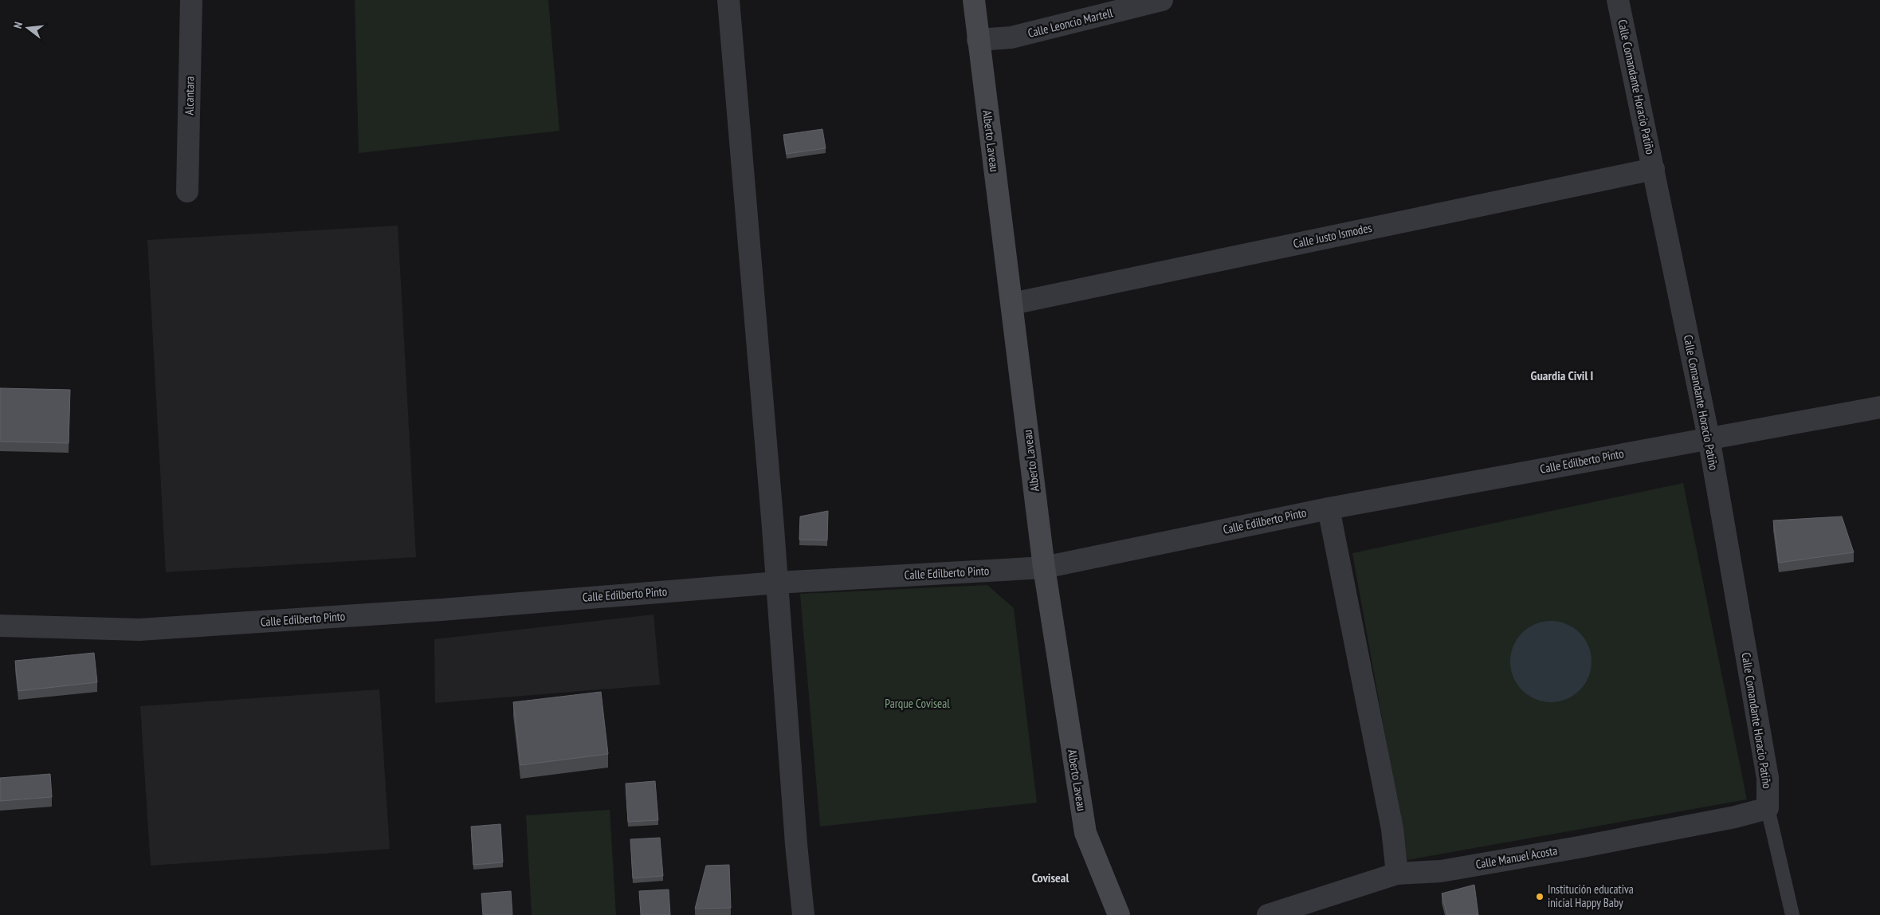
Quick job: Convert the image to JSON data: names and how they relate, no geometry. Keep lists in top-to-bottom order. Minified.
{"streets":{"street":["Calle Leoncio Martell","Calle Comandante Horacio Patiño","Alcantara","Alberto Laveau","Calle Justo Ismodes","Calle Edilberto Pinto","Calle Manuel Acosta"]},"crossings":[["Calle Leoncio Martell","Alberto Laveau"],["Calle Comandante Horacio Patiño","Calle Justo Ismodes"],["Calle Comandante Horacio Patiño","Calle Edilberto Pinto"],["Calle Comandante Horacio Patiño","Calle Manuel Acosta"],["Alberto Laveau","Calle Justo Ismodes"],["Alberto Laveau","Calle Edilberto Pinto"]],"districts":["Guardia Civil I","Coviseal"],"parks":["Parque Coviseal"],"places":["Institución educativa inicial Happy Baby"],"north":"left"}
